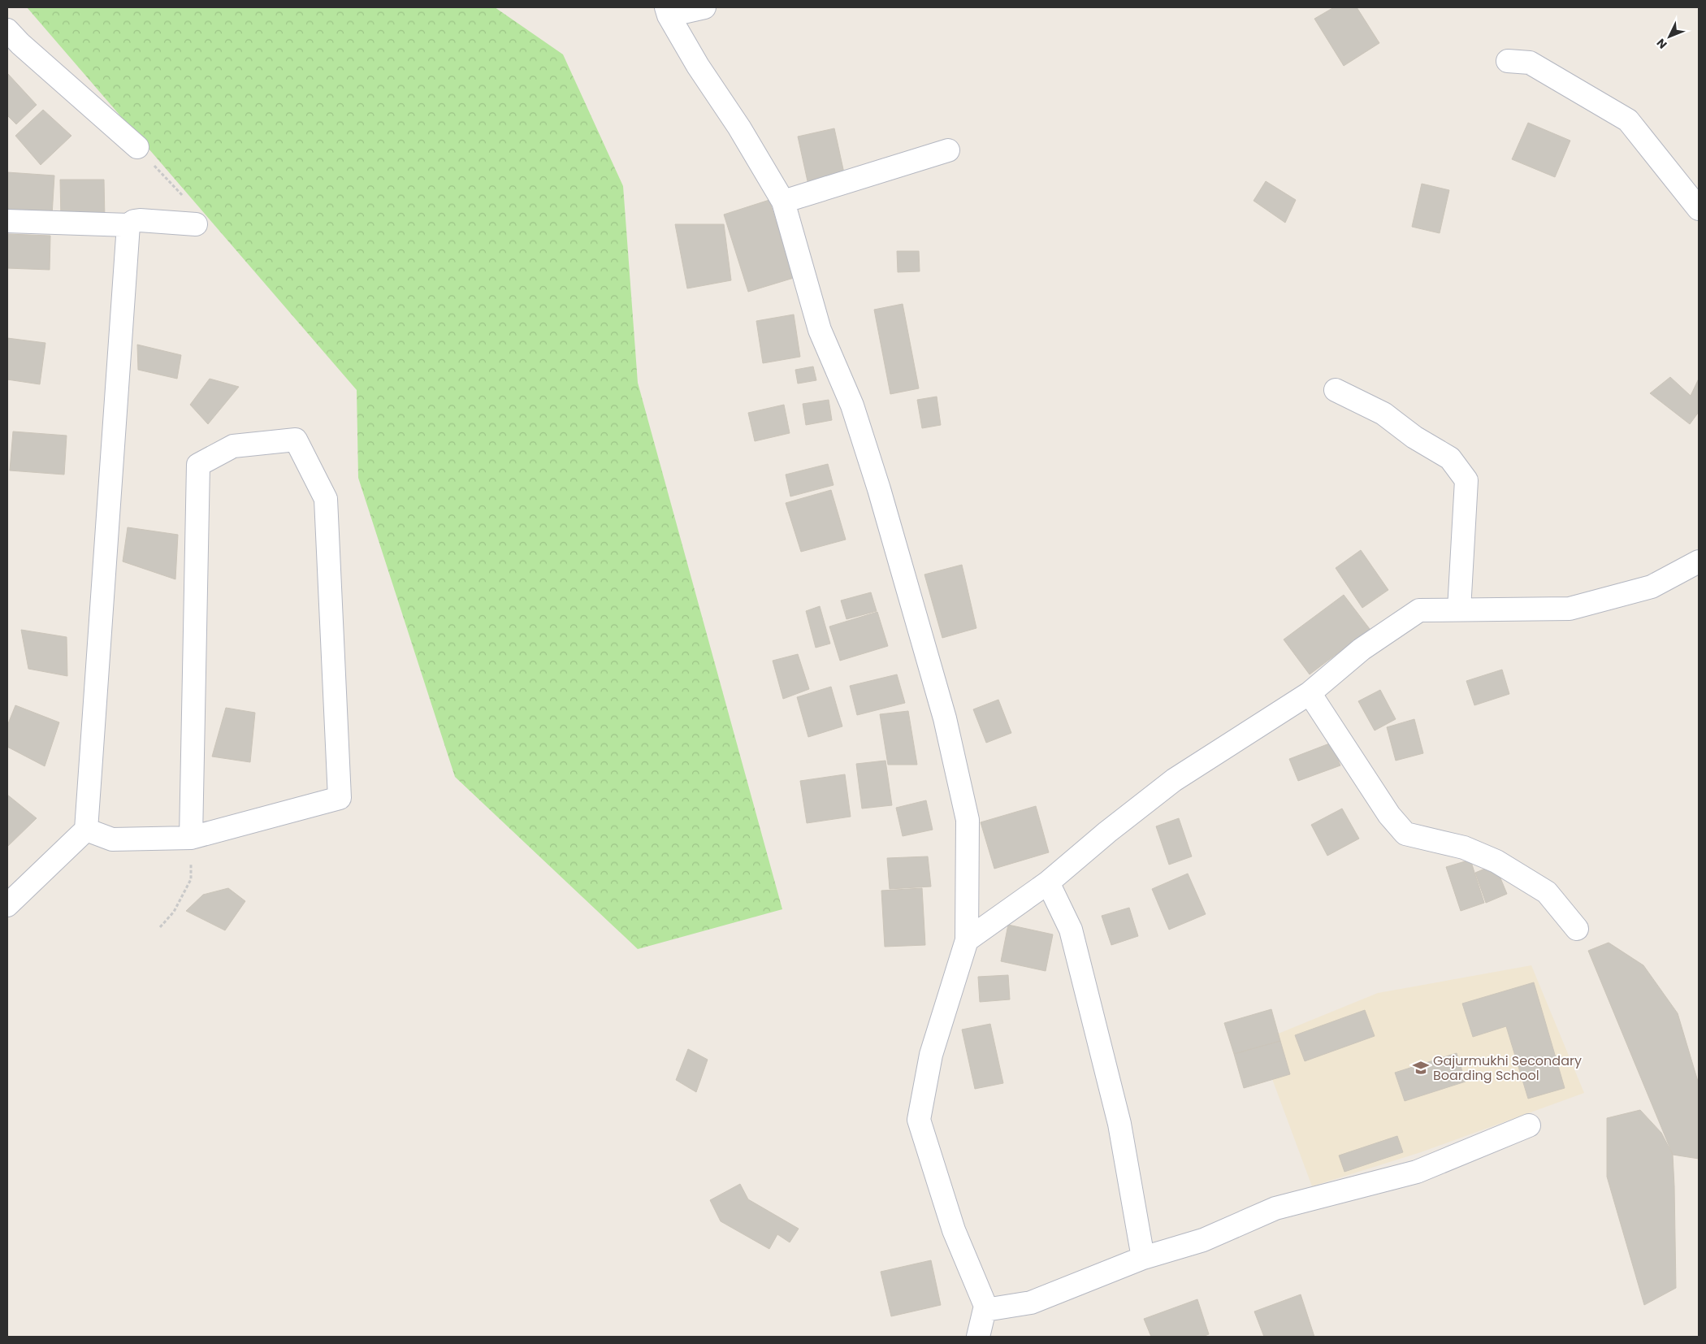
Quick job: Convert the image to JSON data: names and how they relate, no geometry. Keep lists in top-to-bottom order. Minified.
{"places":{"school or university":["Gajurmukhi Secondary Boarding School"]},"north":"bottom left"}
